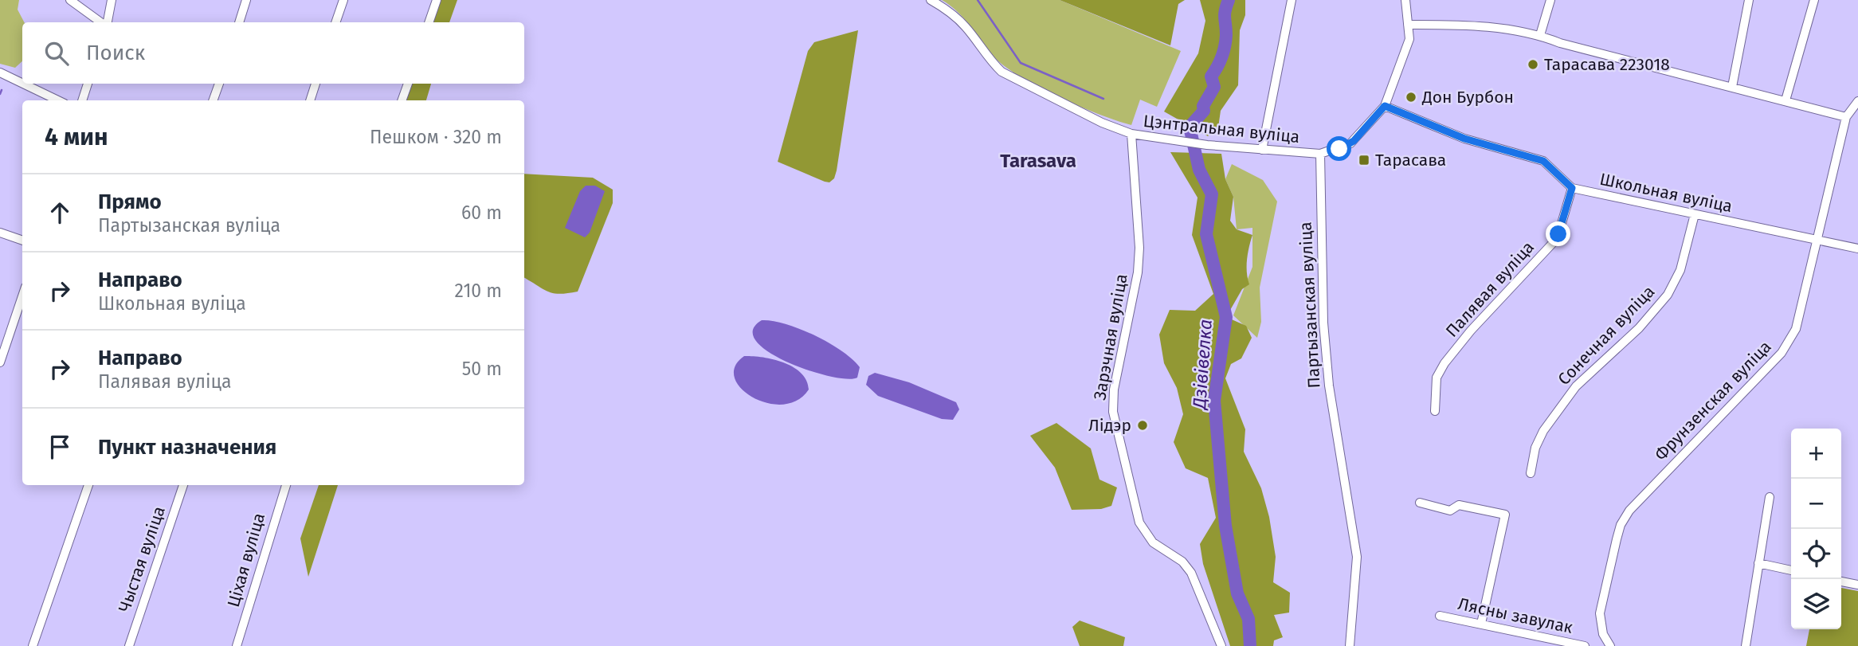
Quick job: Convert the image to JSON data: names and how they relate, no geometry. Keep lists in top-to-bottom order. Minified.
{"streets":{"street":["Цэнтральная вуліца","Школьная вуліца","Палявая вуліца","Партызанская вуліца","Сонечная вуліца","Зарэчная вуліца","Фрунзенская вуліца","Чыстая вуліца","Ціхая вуліца","Лясны завулак"]},"crossings":[["Цэнтральная вуліца","Партызанская вуліца"],["Цэнтральная вуліца","Зарэчная вуліца"],["Школьная вуліца","Палявая вуліца"],["Школьная вуліца","Сонечная вуліца"],["Школьная вуліца","Фрунзенская вуліца"]],"districts":["Tarasava"],"water":["Дзівівелка"],"places":{"other":["Тарасава 223018","Дон Бурбон","Лідэр"],"transit":["Тарасава"]},"page":{"search":"Поиск","heading":["4 мин","Пешком · 320 m"],"list":[["Прямо","Партызанская вуліца","60 m"],["Направо","Школьная вуліца","210 m"],["Направо","Палявая вуліца","50 m"],"Пункт назначения"],"map_buttons":["+","−"]}}
